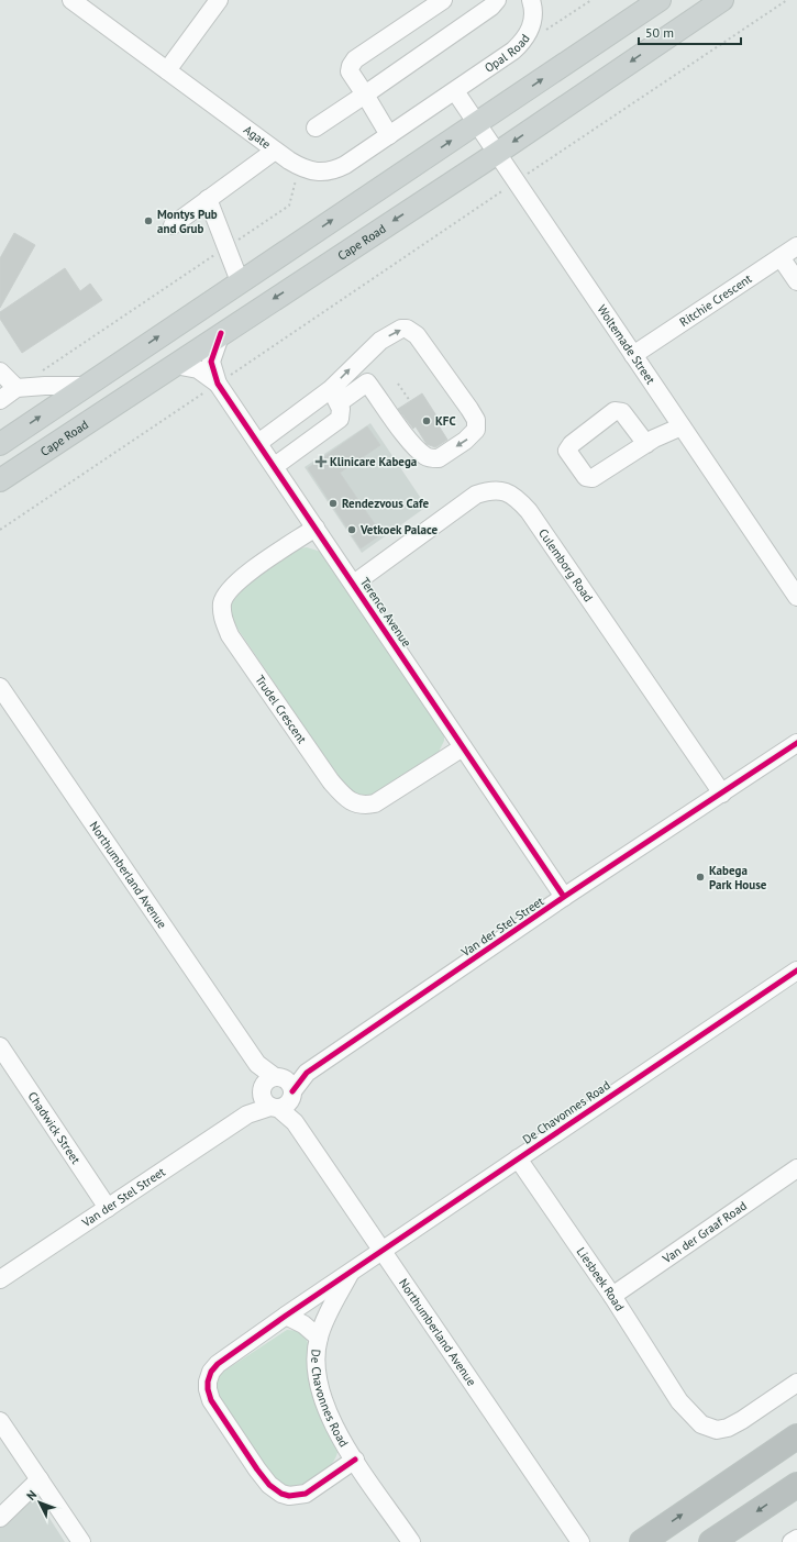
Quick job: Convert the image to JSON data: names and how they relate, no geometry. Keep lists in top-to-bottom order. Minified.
{"streets":{"main road":["Cape Road"],"street":["Opal Road","Agate","Ritchie Crescent","Woltemade Street","Culemborg Road","Terence Avenue","Trudel Crescent","Northumberland Avenue","Van der Stel Street","De Chavonnes Road","Chadwick Street","Van der Graaf Road","Liesbeek Road"]},"crossings":[["Opal Road","Agate"],["Opal Road","Woltemade Street"],["Agate","Woltemade Street"],["Cape Road","Woltemade Street"],["Cape Road","Terence Avenue"],["Ritchie Crescent","Woltemade Street"],["Culemborg Road","Terence Avenue"],["Culemborg Road","Van der Stel Street"],["Terence Avenue","Trudel Crescent"],["Terence Avenue","Van der Stel Street"],["Northumberland Avenue","Van der Stel Street"],["Northumberland Avenue","De Chavonnes Road"],["Van der Stel Street","Chadwick Street"],["De Chavonnes Road","Liesbeek Road"],["Van der Graaf Road","Liesbeek Road"]],"places":{"other":["Montys Pub and Grub","KFC","Rendezvous Cafe","Vetkoek Palace","Kabega Park House"],"health":["Klinicare Kabega"]},"scale_bar":"50 m","north":"top left"}
